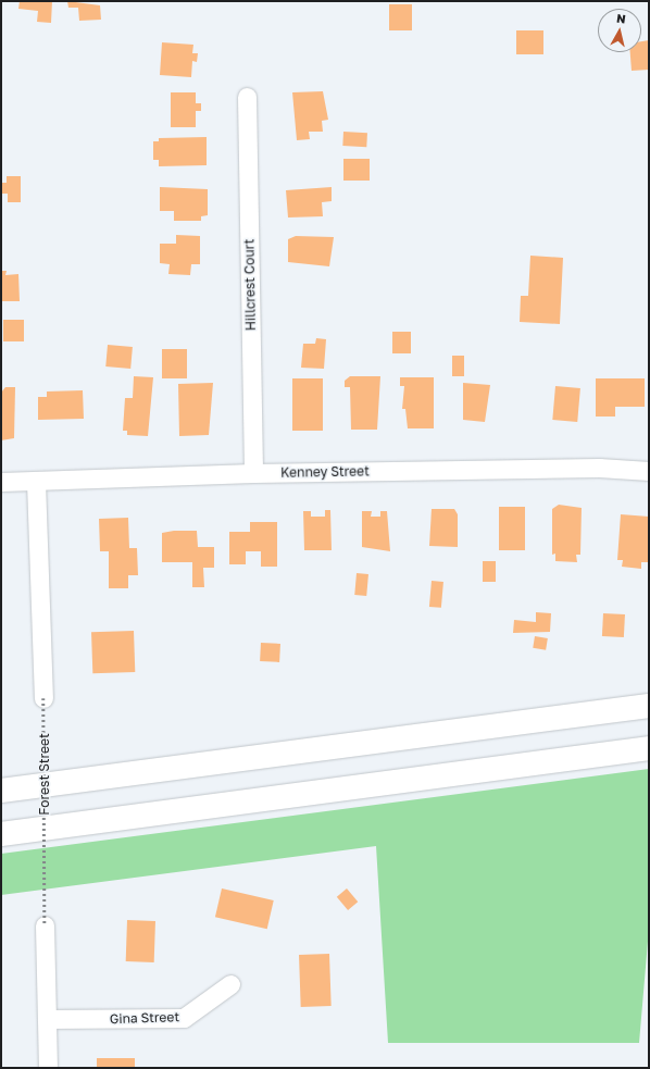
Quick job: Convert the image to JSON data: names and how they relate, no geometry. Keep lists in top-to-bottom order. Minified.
{"streets":{"street":["Hillcrest Court","Kenney Street","Gina Street"],"path":["Forest Street"]},"crossings":[["Hillcrest Court","Kenney Street"]],"north":"top"}
